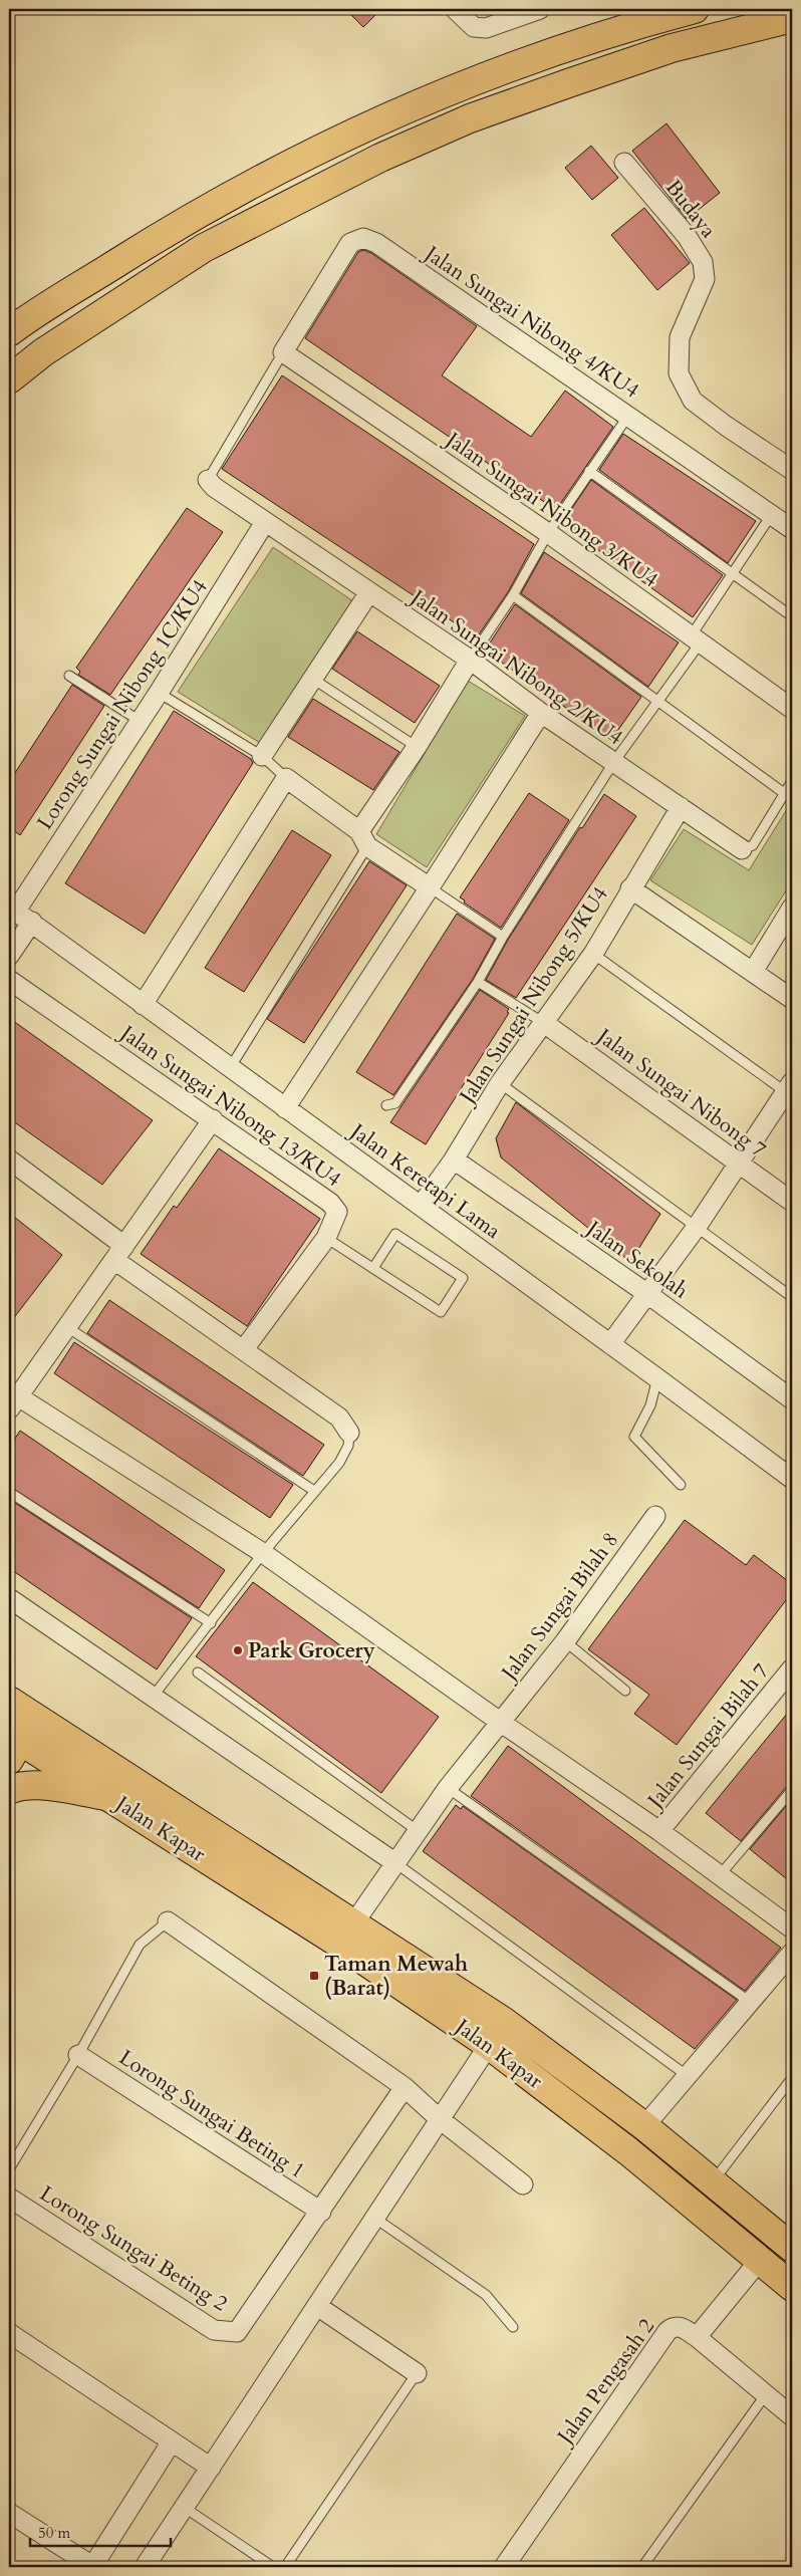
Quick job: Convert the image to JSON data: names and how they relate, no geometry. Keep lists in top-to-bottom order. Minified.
{"streets":{"highway":["Jalan Kapar"],"street":["Budaya","Jalan Sungai Nibong 4/KU4","Jalan Sungai Nibong 3/KU4","Jalan Sungai Nibong 2/KU4","Lorong Sungai Nibong 1C/KU4","Jalan Sungai Nibong 5/KU4","Jalan Sungai Nibong 7","Jalan Sungai Nibong 13/KU4","Jalan Keretapi Lama","Jalan Sekolah","Jalan Sungai Bilah 8","Jalan Sungai Bilah 7","Lorong Sungai Beting 1","Lorong Sungai Beting 2","Jalan Pengasah 2"]},"crossings":[["Jalan Sungai Nibong 4/KU4","Jalan Sungai Nibong 3/KU4"],["Jalan Sungai Nibong 2/KU4","Lorong Sungai Nibong 1C/KU4"],["Jalan Sungai Nibong 2/KU4","Jalan Sungai Nibong 5/KU4"],["Lorong Sungai Nibong 1C/KU4","Jalan Keretapi Lama"],["Jalan Sungai Nibong 5/KU4","Jalan Sungai Nibong 7"],["Jalan Sungai Nibong 5/KU4","Jalan Keretapi Lama"],["Jalan Sungai Nibong 5/KU4","Jalan Sekolah"],["Jalan Sungai Bilah 8","Jalan Kapar"],["Lorong Sungai Beting 1","Lorong Sungai Beting 2"]],"places":{"other":["Park Grocery"],"transit":["Taman Mewah (Barat)"]},"scale_bar":"50 m"}
